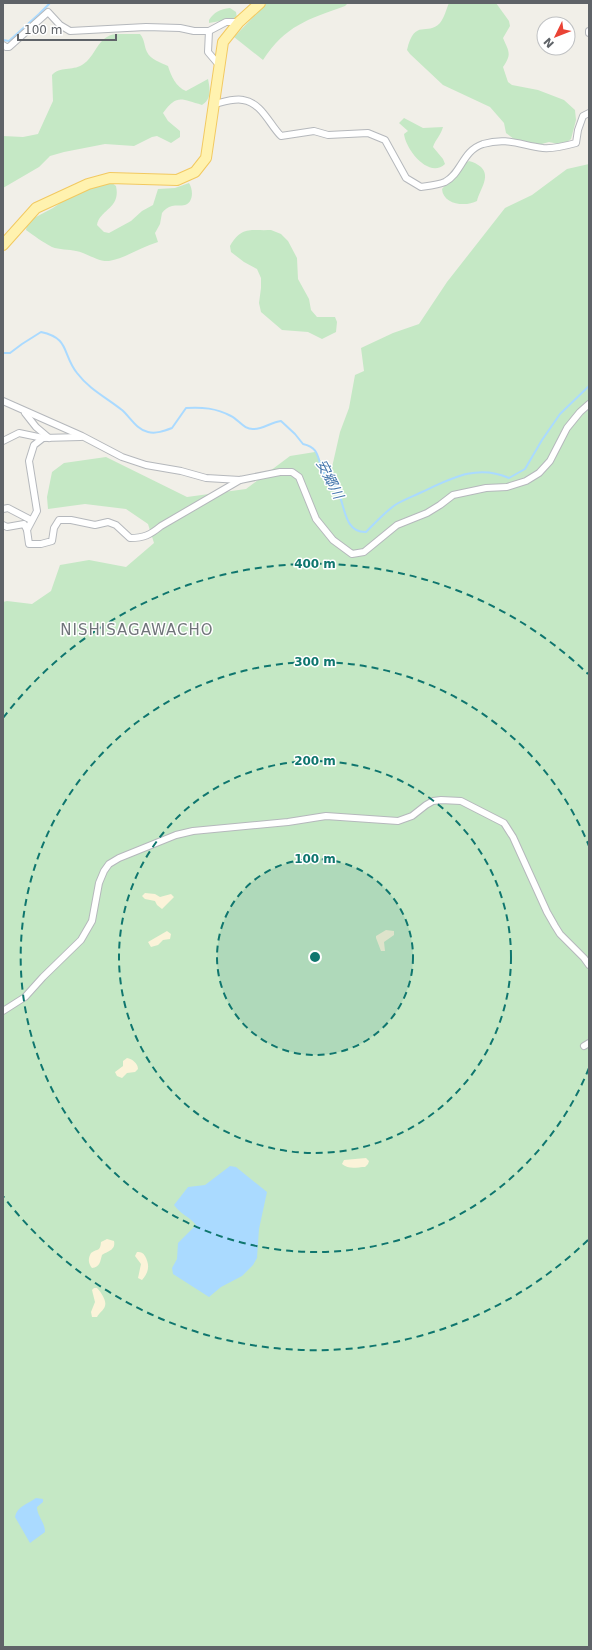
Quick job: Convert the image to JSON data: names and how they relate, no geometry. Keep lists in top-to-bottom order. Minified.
{"districts":["NISHISAGAWACHO"],"water":["安郷川"],"scale_bar":"100 m","north":"bottom left","rings":["400 m","300 m","200 m","100 m"]}
